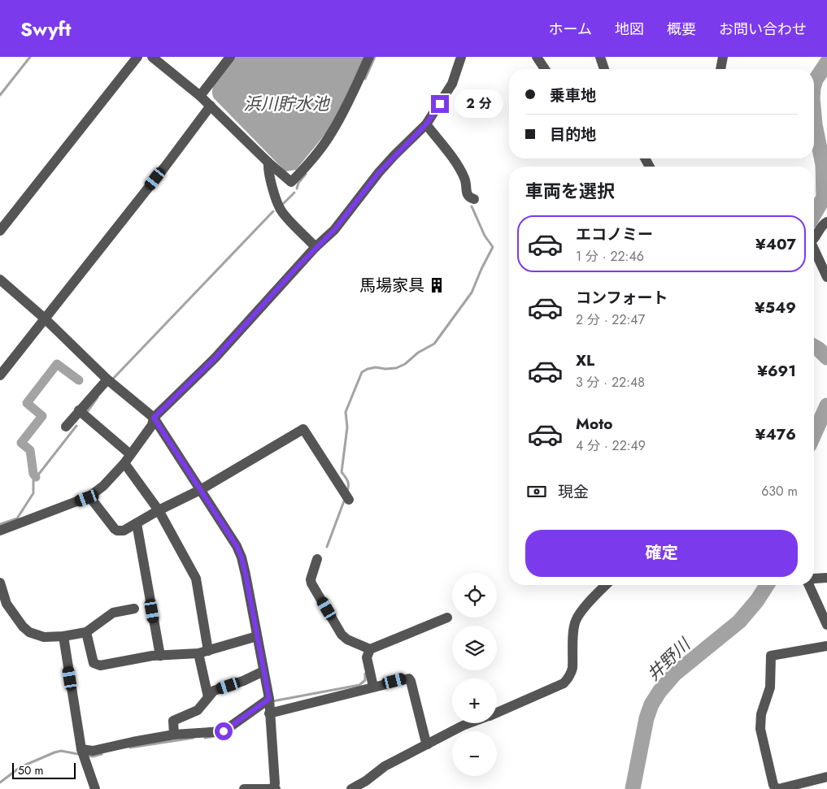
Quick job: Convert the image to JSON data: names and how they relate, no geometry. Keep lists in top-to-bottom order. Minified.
{"water":["浜川貯水池","井野川"],"places":{"building":["馬場家具"]},"scale_bar":"50 m","page":{"header":"Swyft","nav":["ホーム","地図","概要","お問い合わせ"],"banner":["乗車地","目的地"],"bubble":"2 分","heading":"車両を選択","list":[{"name":"エコノミー","note":"1 分 · 22:46","value":"¥407"},{"name":"コンフォート","note":"2 分 · 22:47","value":"¥549"},{"name":"XL","note":"3 分 · 22:48","value":"¥691"},{"name":"Moto","note":"4 分 · 22:49","value":"¥476"}],"pay":["現金","630 m"],"buttons":"確定","map_buttons":["+","−"],"scale":"50 m"}}
